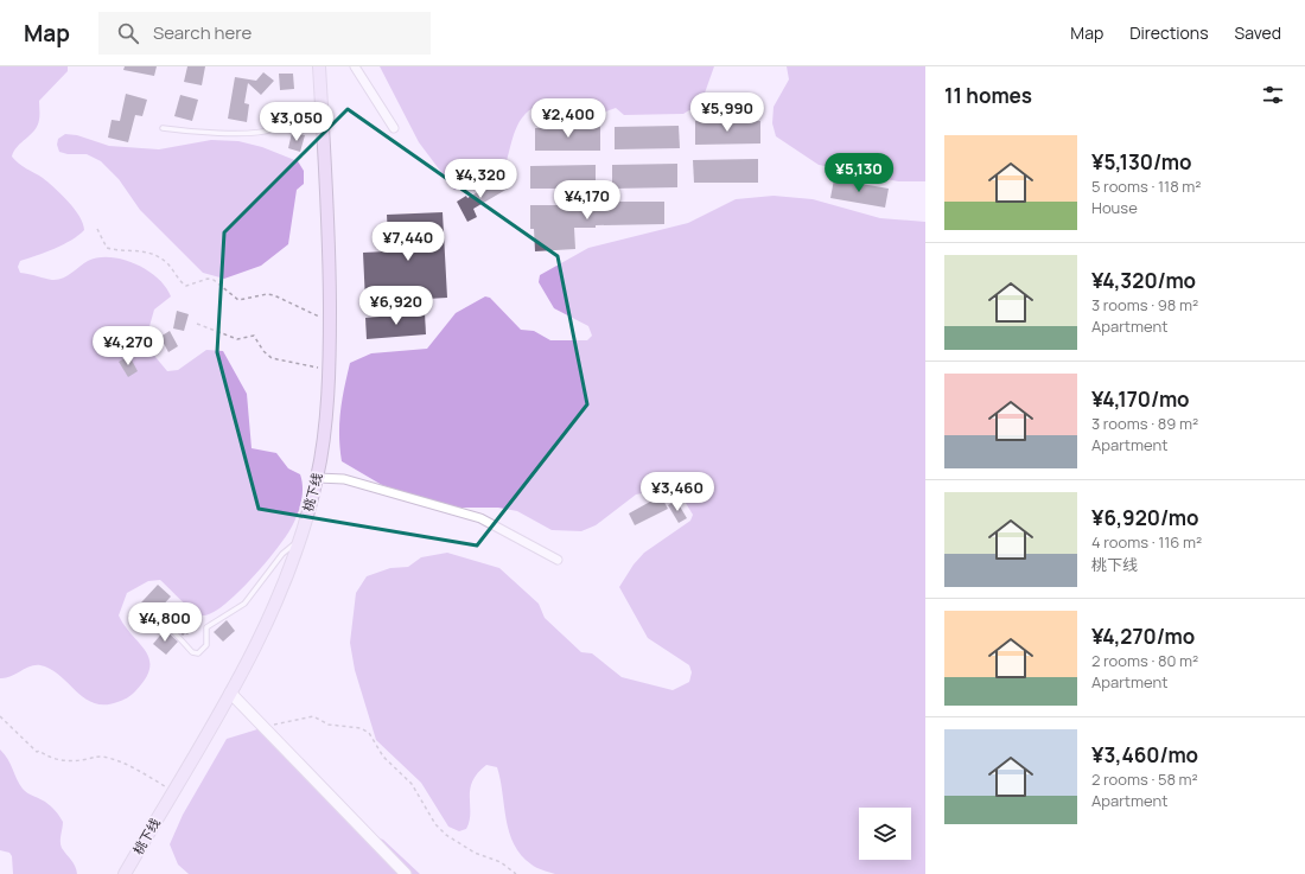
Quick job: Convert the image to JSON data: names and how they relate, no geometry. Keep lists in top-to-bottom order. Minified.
{"streets":{"main road":["桃下线"]},"page":{"header":"Map","search":"Search here","nav":["Map","Directions","Saved"],"heading":"11 homes","price":["¥5,990","¥2,400","¥3,050","¥5,130","¥4,320","¥4,170","¥7,440","¥6,920","¥4,270","¥3,460","¥4,800"],"list":[{"name":"¥5,130/mo","note":"5 rooms · 118 m² · House"},{"name":"¥4,320/mo","note":"3 rooms · 98 m² · Apartment"},{"name":"¥4,170/mo","note":"3 rooms · 89 m² · Apartment"},{"name":"¥6,920/mo","note":"4 rooms · 116 m² · 桃下线"},{"name":"¥4,270/mo","note":"2 rooms · 80 m² · Apartment"},{"name":"¥3,460/mo","note":"2 rooms · 58 m² · Apartment"}]}}
